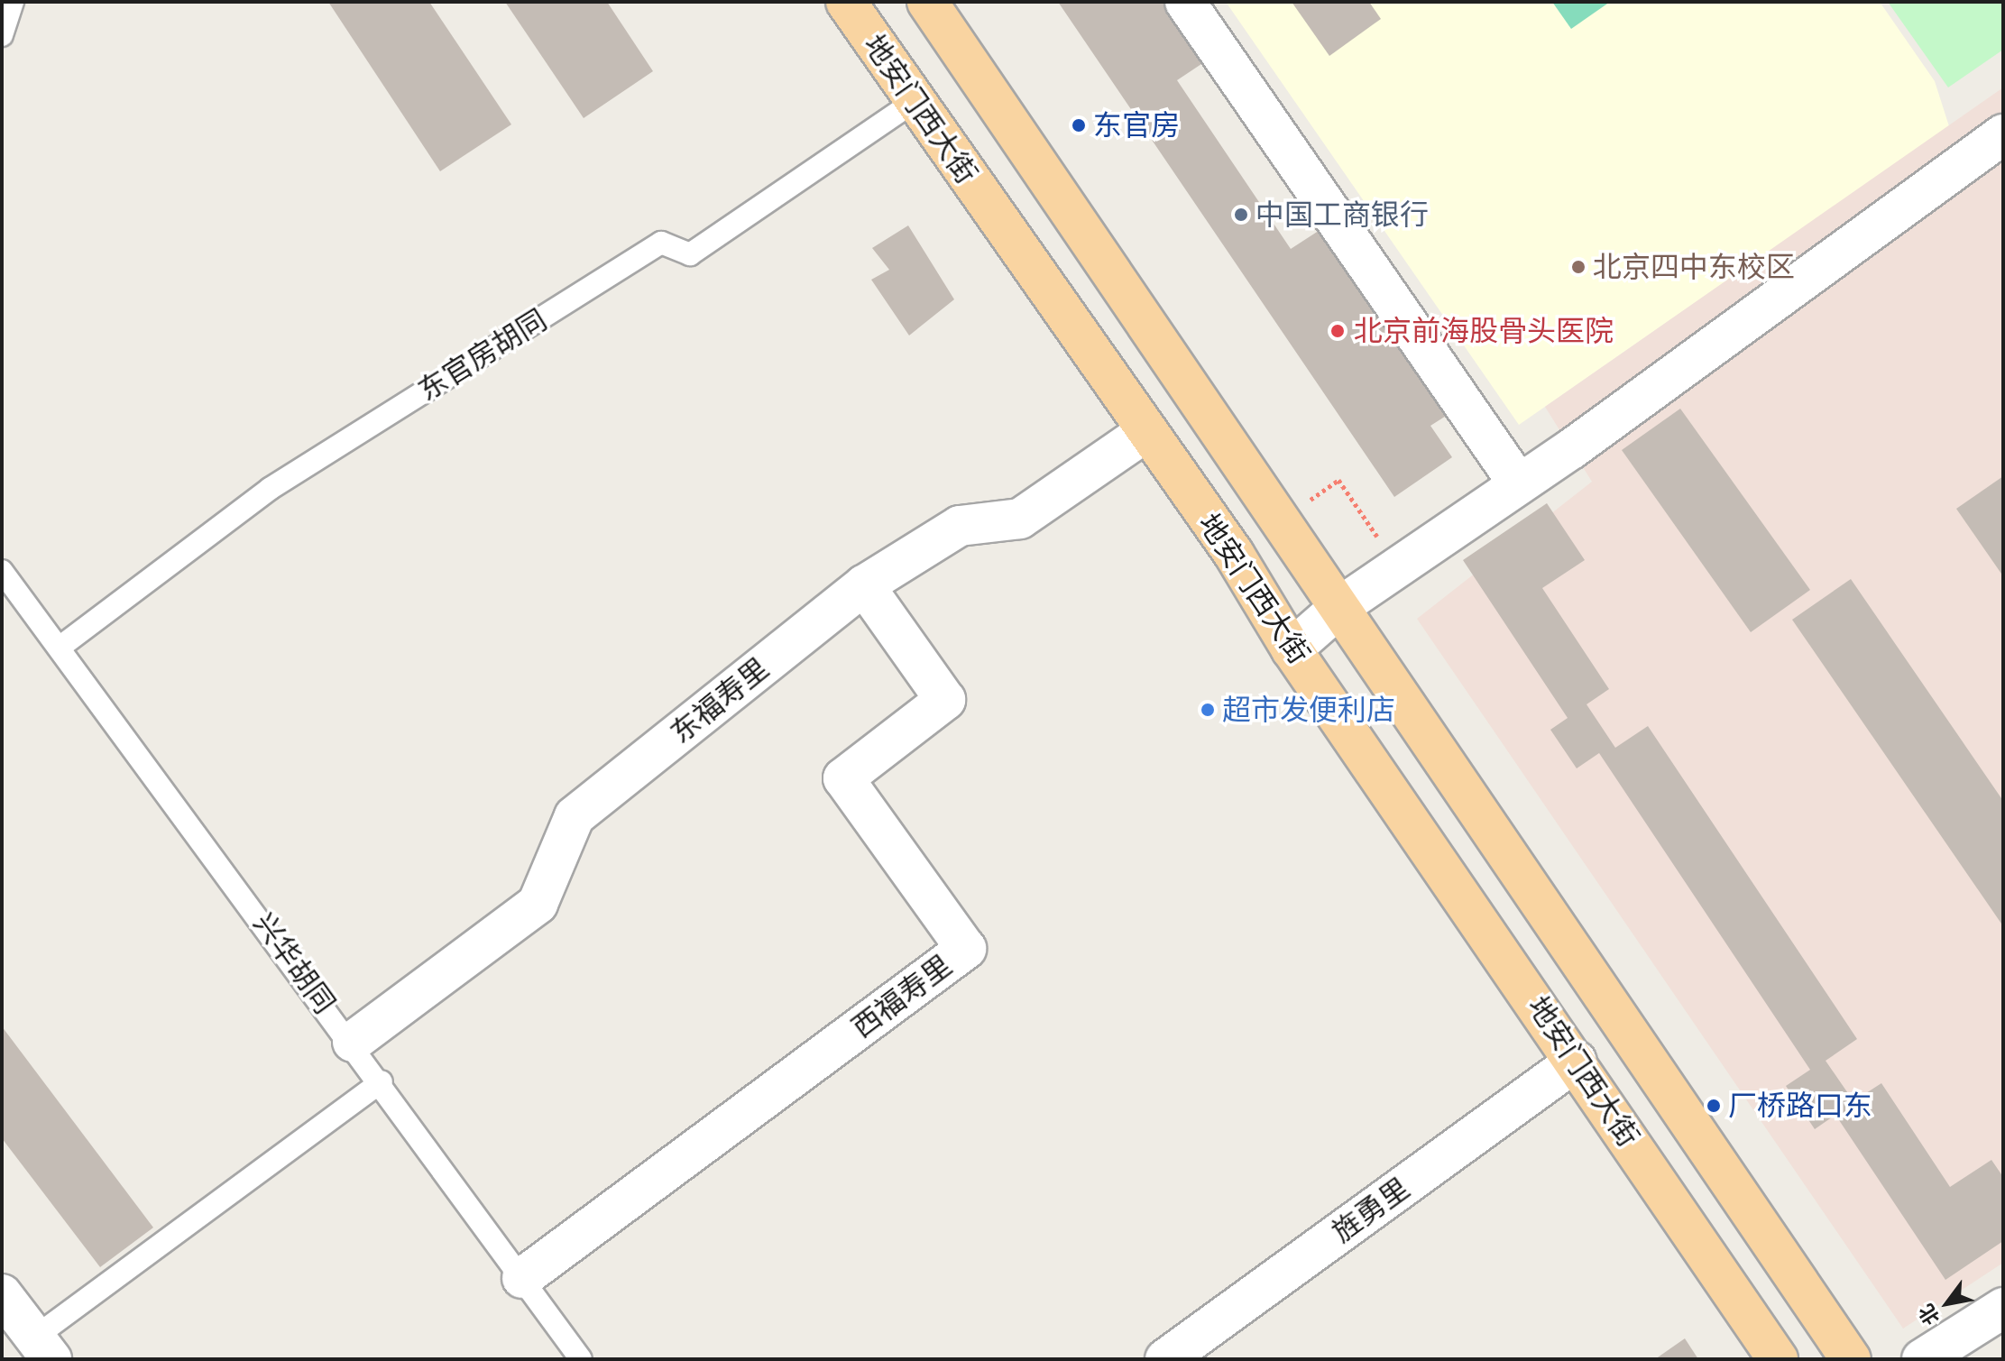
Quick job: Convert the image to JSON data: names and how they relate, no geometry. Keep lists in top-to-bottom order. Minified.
{"streets":{"main road":["地安门西大街"],"street":["东福寿里","西福寿里","旌勇里"],"lane":["东官房胡同","兴华胡同"]},"crossings":[["地安门西大街","东官房胡同"],["地安门西大街","东福寿里"],["地安门西大街","旌勇里"],["东官房胡同","兴华胡同"],["东福寿里","兴华胡同"],["东福寿里","西福寿里"],["兴华胡同","西福寿里"]],"places":["东官房","中国工商银行","北京四中东校区","北京前海股骨头医院","超市发便利店","厂桥路口东"],"north":"bottom left"}
